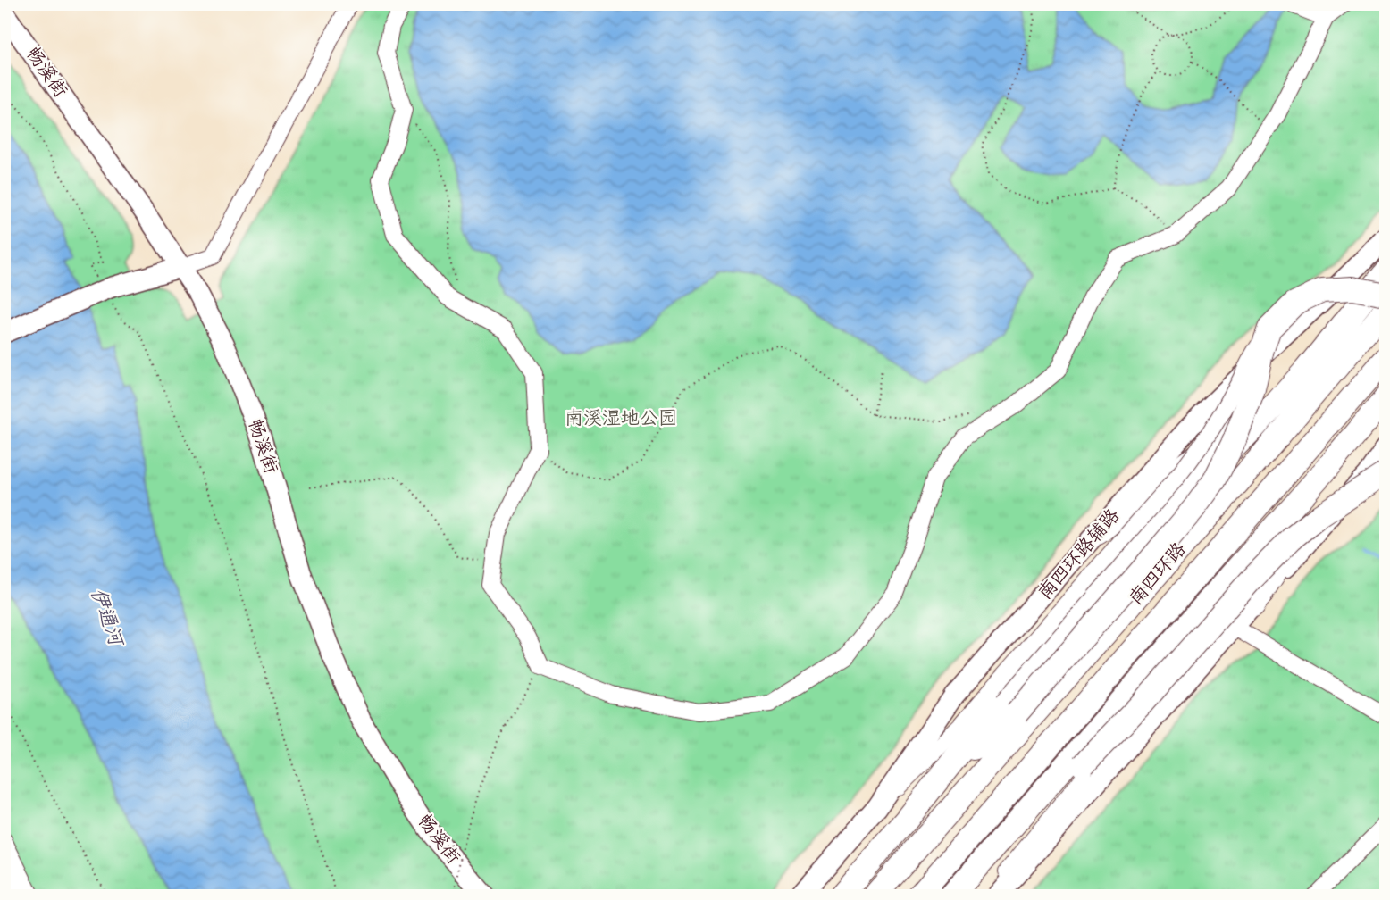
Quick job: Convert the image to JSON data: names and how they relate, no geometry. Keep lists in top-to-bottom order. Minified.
{"streets":{"highway":["南四环路"],"main road":["畅溪街","南四环路辅路"]},"water":["伊通河"],"parks":["南溪湿地公园"]}
